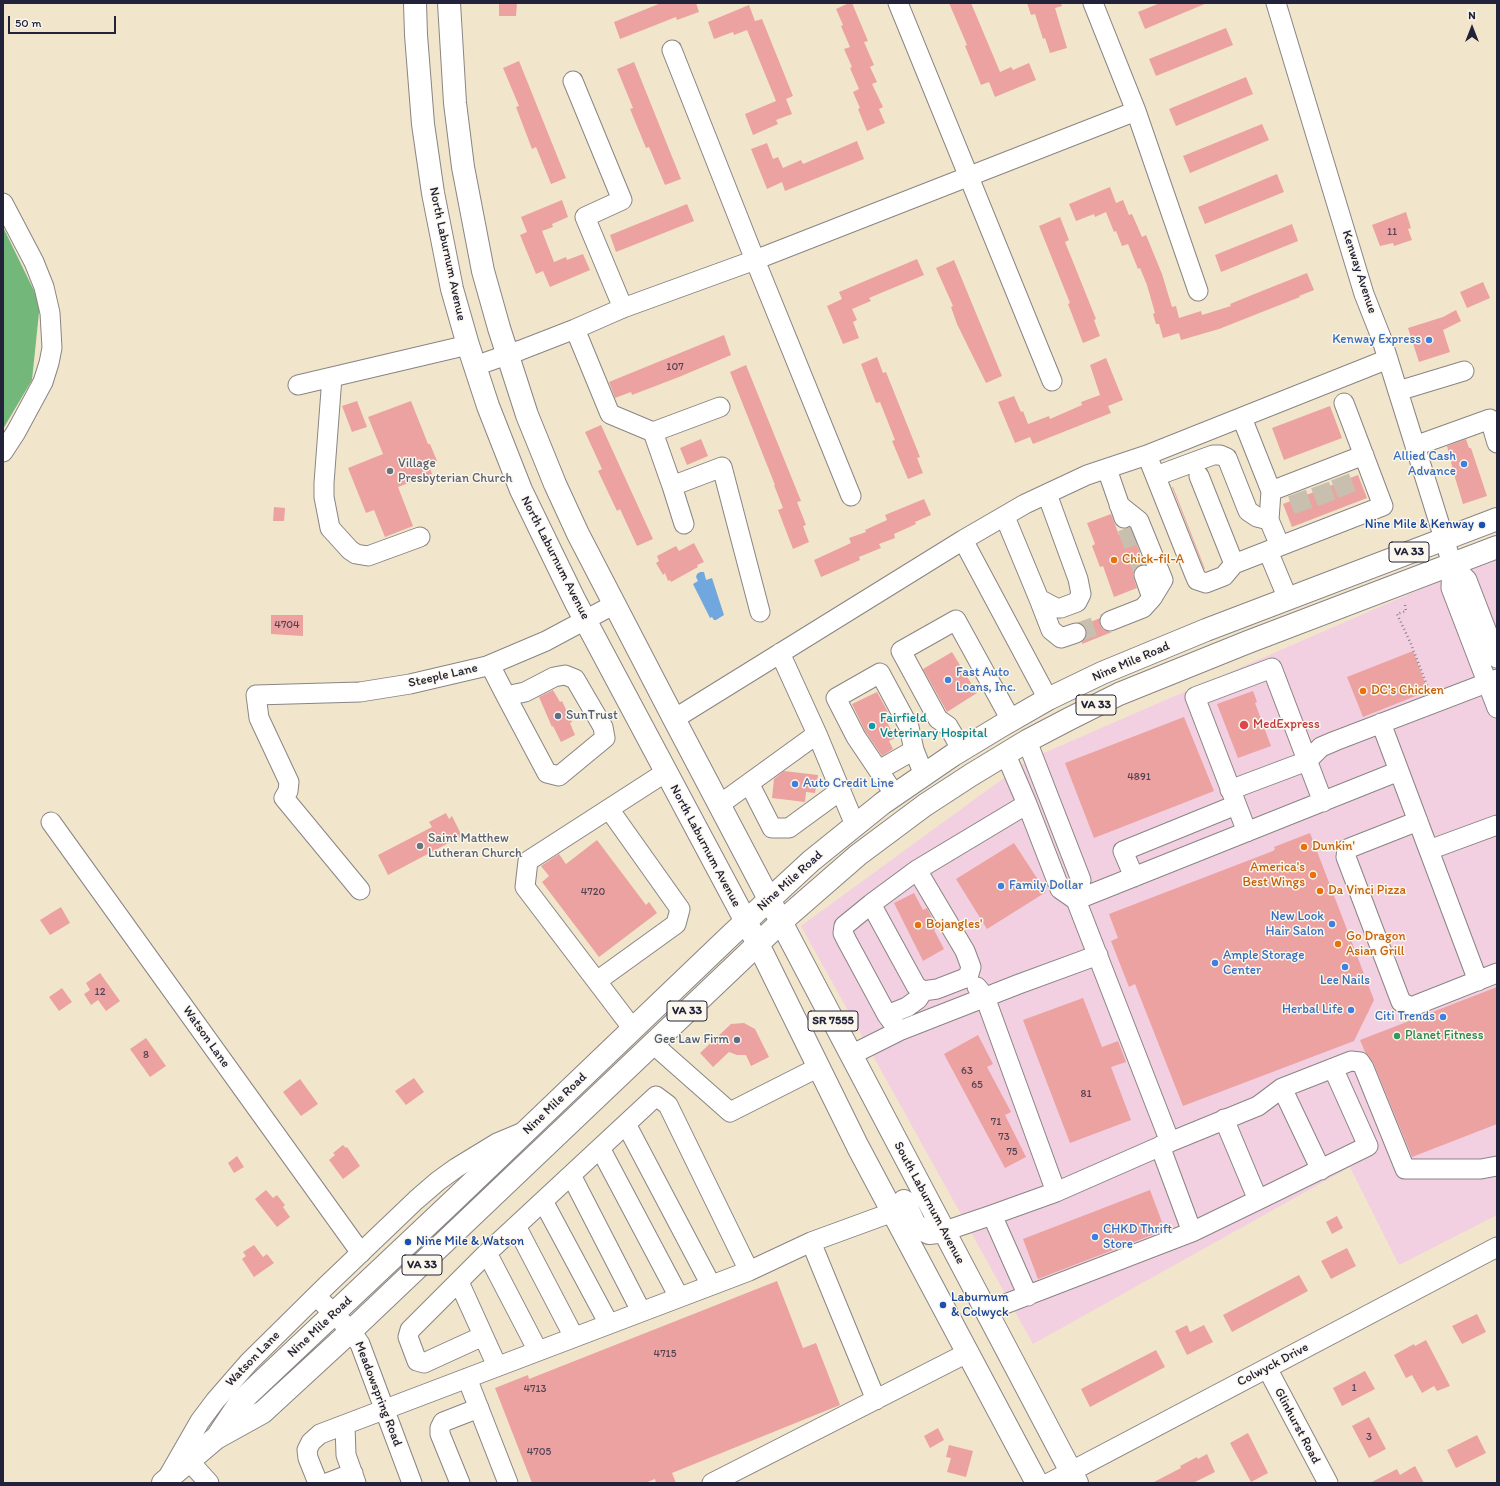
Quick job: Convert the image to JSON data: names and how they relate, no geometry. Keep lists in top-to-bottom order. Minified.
{"streets":{"main road":["North Laburnum Avenue","VA 33","Nine Mile Road","SR 7555","South Laburnum Avenue"],"street":["Kenway Avenue","Steeple Lane","Watson Lane","Colwyck Drive","Meadowspring Road","Glinhurst Road"]},"crossings":[["North Laburnum Avenue","Nine Mile Road"],["North Laburnum Avenue","Steeple Lane"],["Kenway Avenue","Nine Mile Road"],["Nine Mile Road","Watson Lane"],["Nine Mile Road","South Laburnum Avenue"],["Nine Mile Road","Meadowspring Road"],["Watson Lane","Meadowspring Road"],["South Laburnum Avenue","Colwyck Drive"],["Colwyck Drive","Glinhurst Road"]],"places":["Kenway Express","Allied Cash Advance","Village Presbyterian Church","Nine Mile & Kenway","Chick-fil-A","Fast Auto Loans, Inc.","DC's Chicken","SunTrust","MedExpress","Fairfield Veterinary Hospital","Auto Credit Line","Saint Matthew Lutheran Church","Dunkin'","America's Best Wings","Family Dollar","Da Vinci Pizza","New Look Hair Salon","Bojangles'","Go Dragon Asian Grill","Ample Storage Center","Lee Nails","Herbal Life","Citi Trends","Planet Fitness","Gee Law Firm","CHKD Thrift Store","Nine Mile & Watson","Laburnum & Colwyck"],"house_numbers":["11","107","4704","4891","4720","12","8","63","65","81","71","73","75","4715","1","4713","3","4705"],"scale_bar":"50 m","north":"top"}
